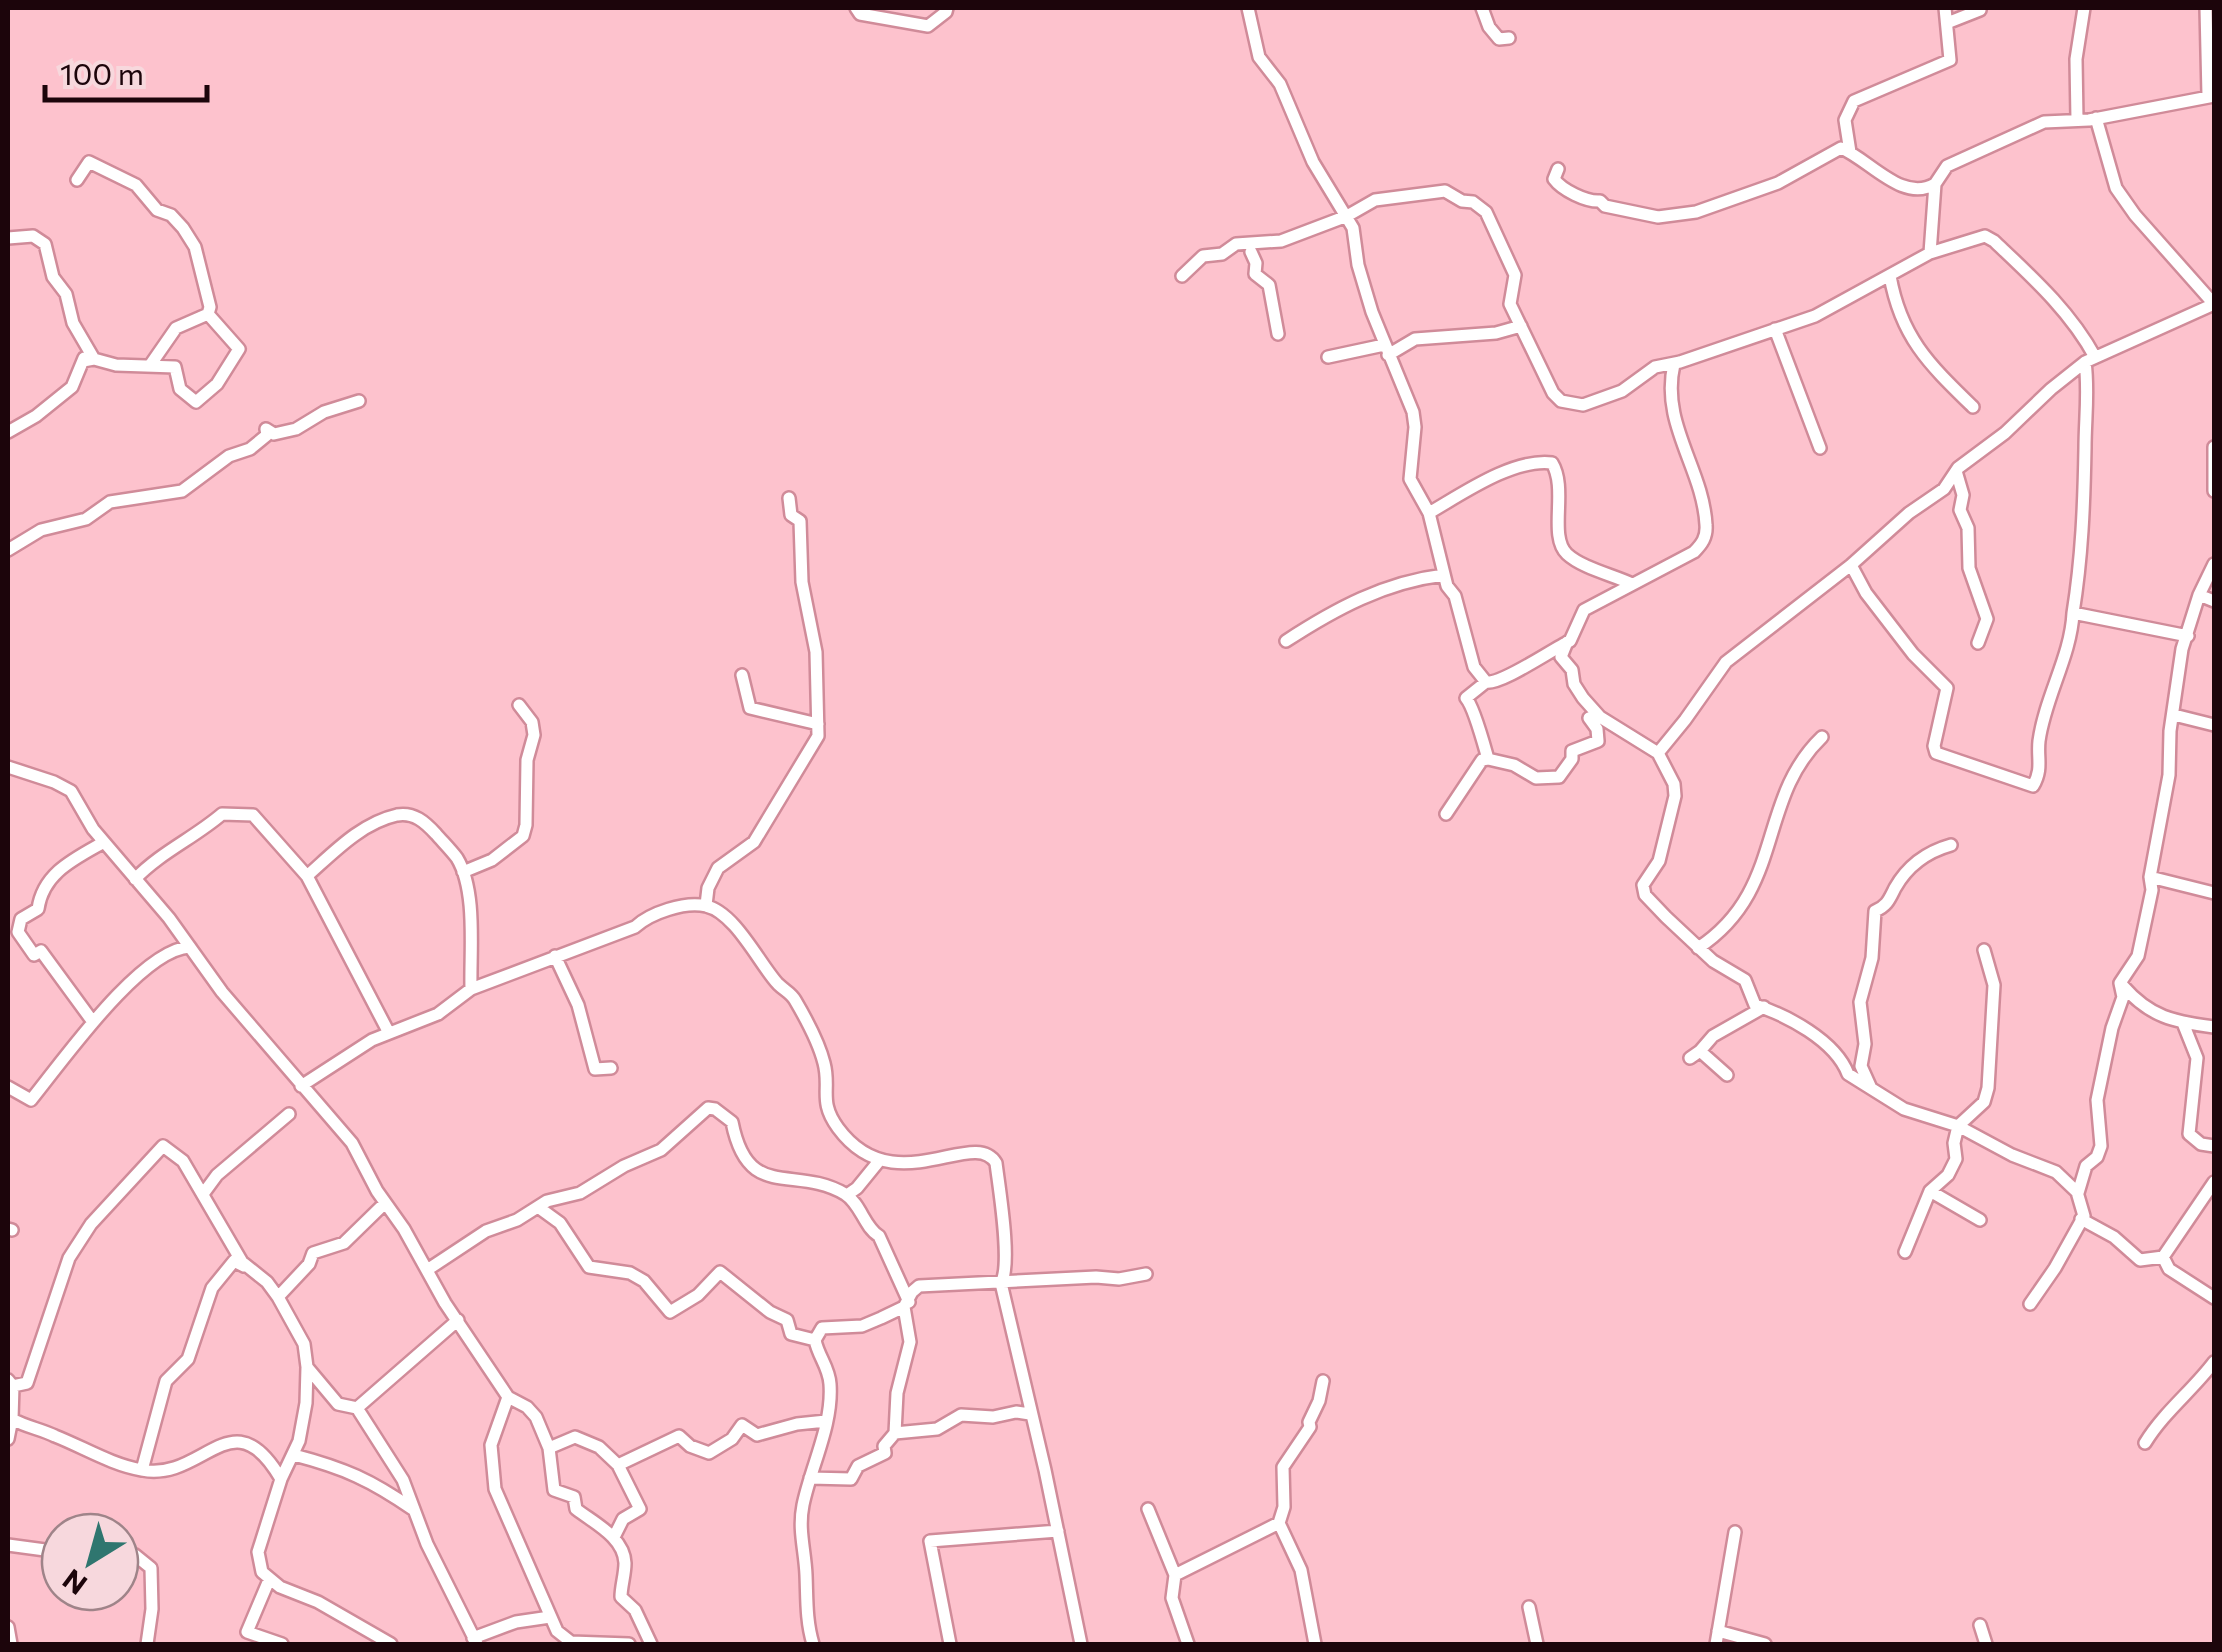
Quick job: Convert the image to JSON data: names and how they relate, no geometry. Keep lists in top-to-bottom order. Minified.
{"scale_bar":"100 m","north":"bottom left"}
